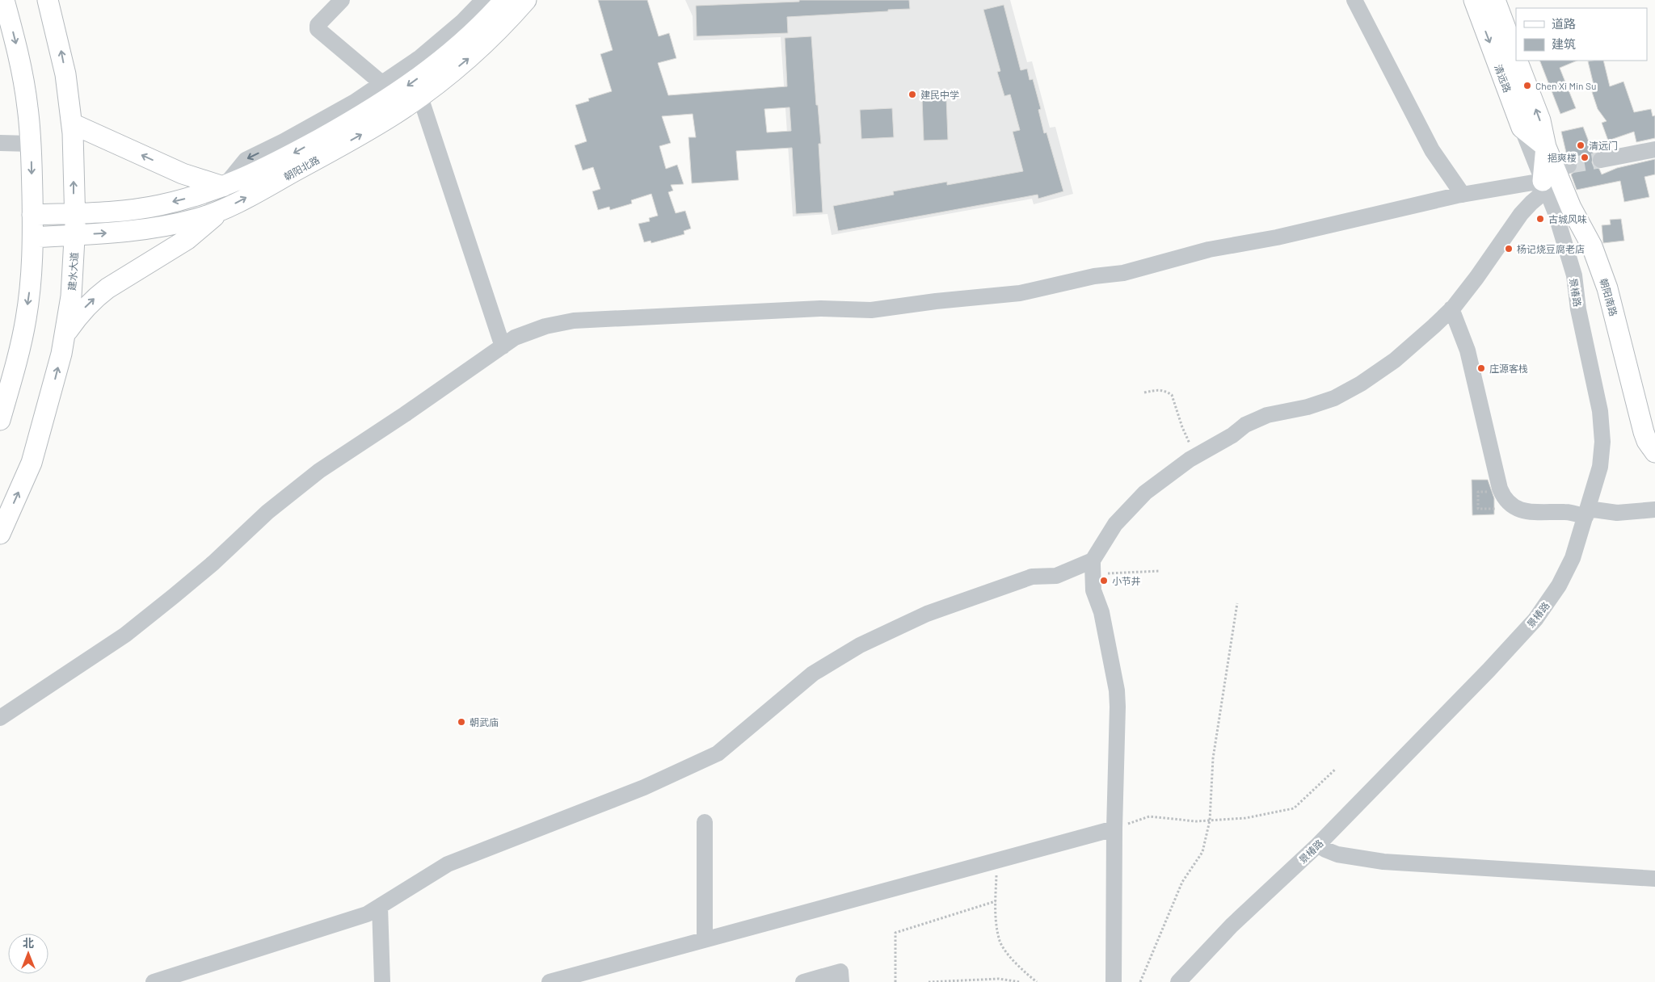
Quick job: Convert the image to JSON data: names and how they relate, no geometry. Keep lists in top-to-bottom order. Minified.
{"streets":{"main road":["清远路","朝阳北路","建水大道","朝阳南路"],"street":["景椿路"]},"crossings":[["清远路","景椿路"],["清远路","朝阳南路"],["朝阳北路","建水大道"],["景椿路","朝阳南路"]],"places":["Chen Xi Min Su","建民中学","清远门","挹爽楼","古城风味","杨记烧豆腐老店","庄源客栈","小节井","朝武庙"],"legend":["道路","建筑"],"north":"top"}
